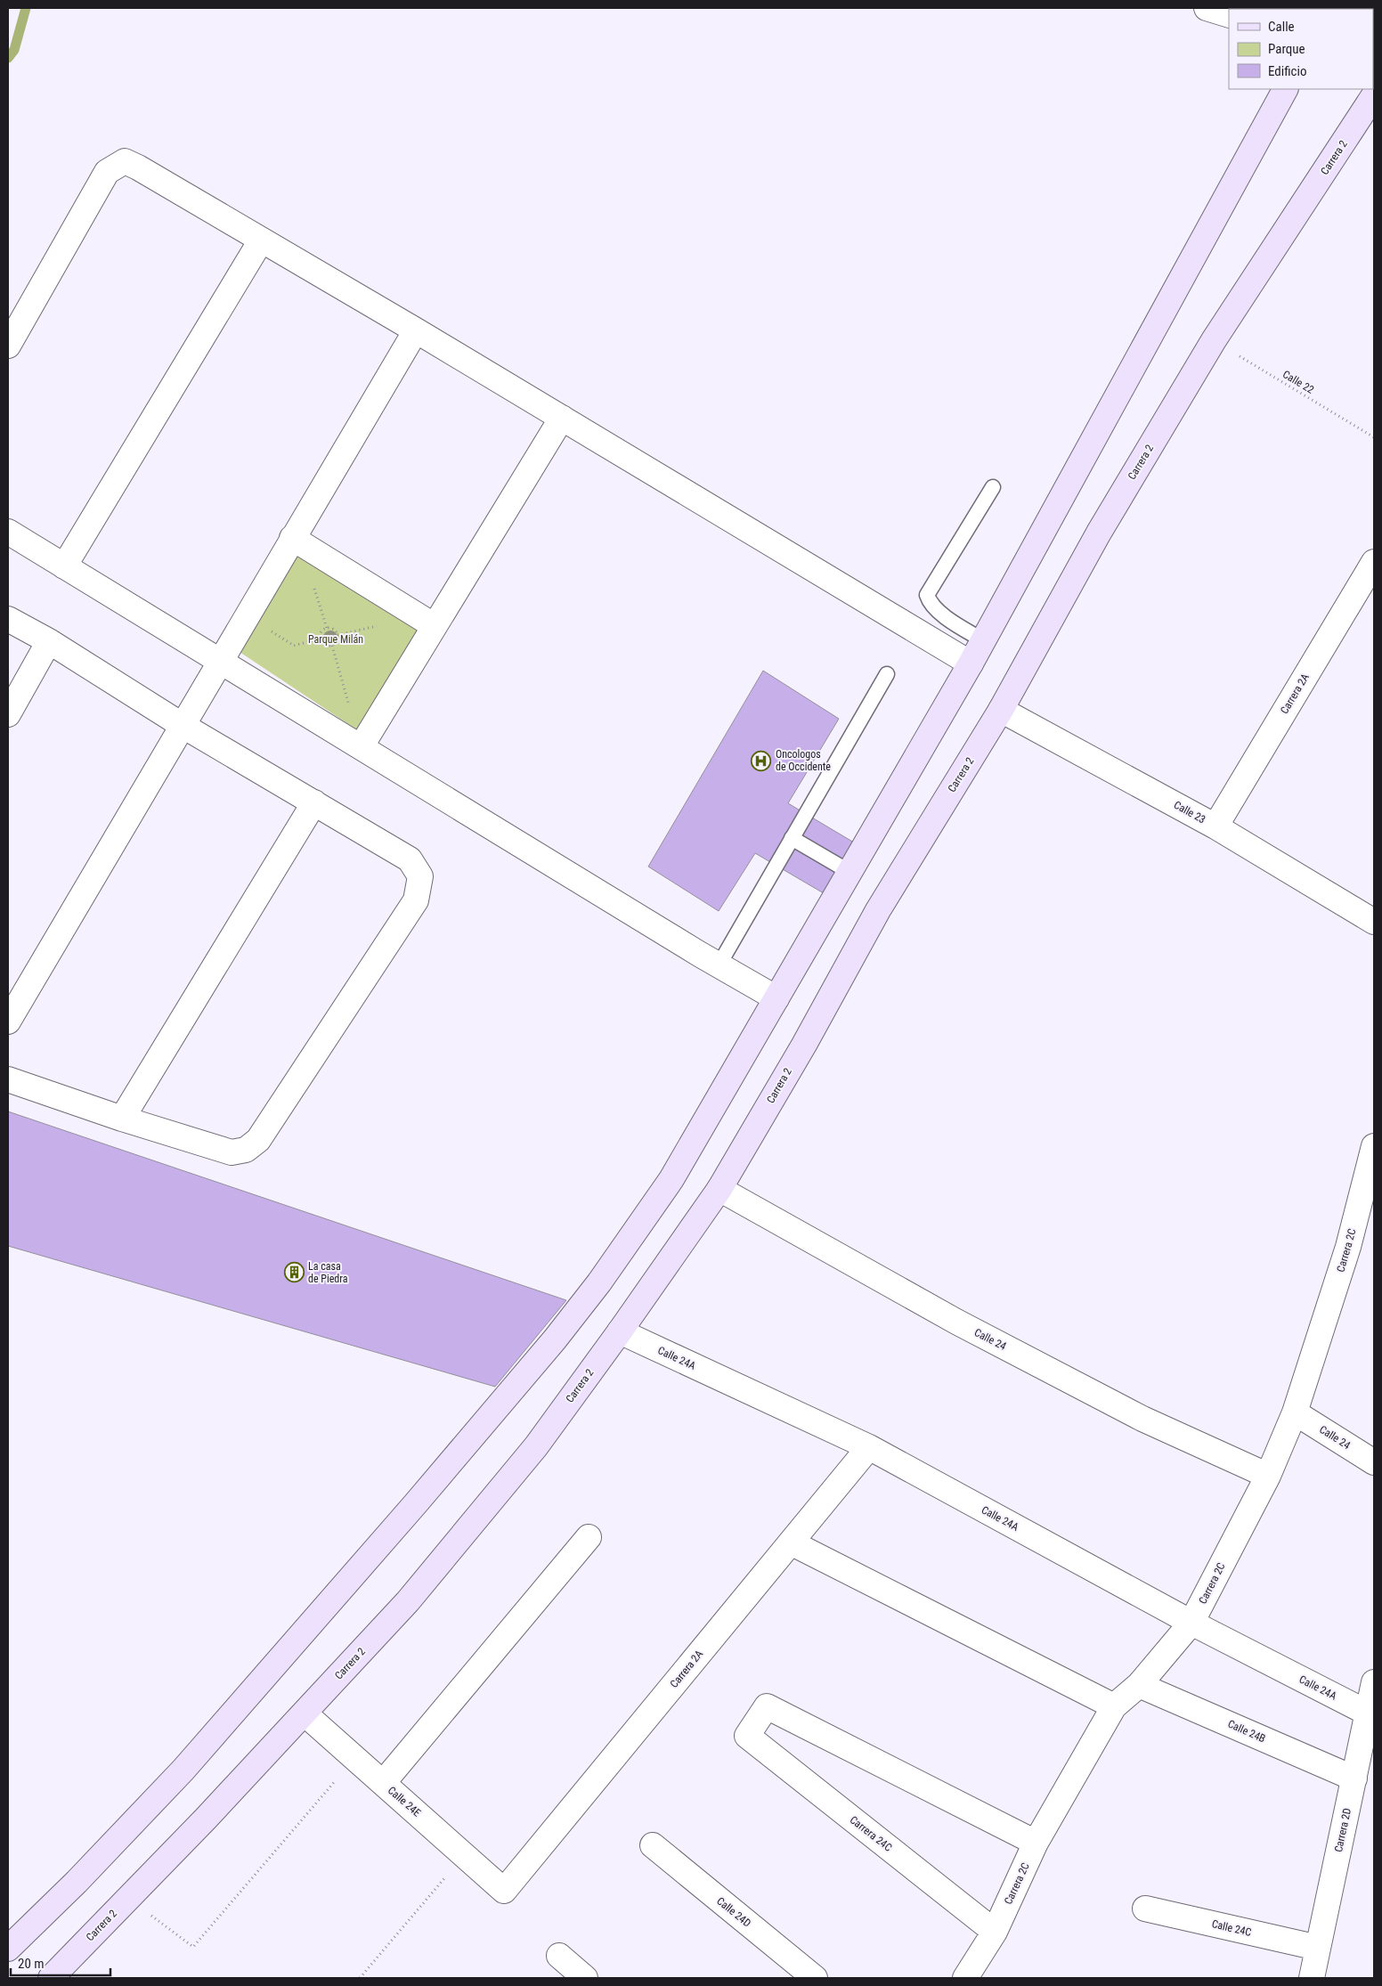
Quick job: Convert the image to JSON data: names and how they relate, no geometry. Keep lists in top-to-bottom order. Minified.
{"streets":{"main road":["Carrera 2"],"street":["Carrera 2A","Calle 23","Carrera 2C","Calle 24","Calle 24A","Calle 24B","Calle 24E","Carrera 2D","Carrera 24C","Calle 24D","Calle 24C"],"path":["Calle 22"]},"crossings":[["Carrera 2","Calle 22"],["Carrera 2","Calle 23"],["Carrera 2","Calle 24"],["Carrera 2","Calle 24A"],["Carrera 2","Calle 24E"],["Carrera 2A","Calle 23"],["Carrera 2A","Calle 24A"],["Carrera 2A","Calle 24E"],["Carrera 2C","Calle 24"],["Carrera 2C","Calle 24A"],["Carrera 2C","Calle 24B"],["Carrera 2C","Carrera 24C"],["Calle 24A","Carrera 2D"],["Calle 24B","Carrera 2D"],["Carrera 2D","Calle 24C"]],"parks":["Parque Milán"],"places":{"hospital":["Oncologos de Occidente"],"building":["La casa de Piedra"]},"legend":["Calle","Parque","Edificio"],"scale_bar":"20 m"}
